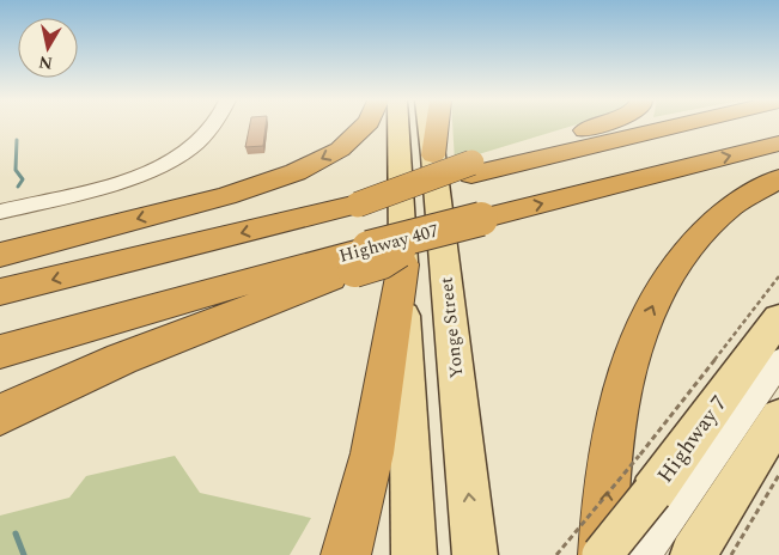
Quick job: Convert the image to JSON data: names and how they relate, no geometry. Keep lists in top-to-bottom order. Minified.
{"streets":{"highway":["Highway 407"],"main road":["Yonge Street","Highway 7"]},"north":"bottom"}
